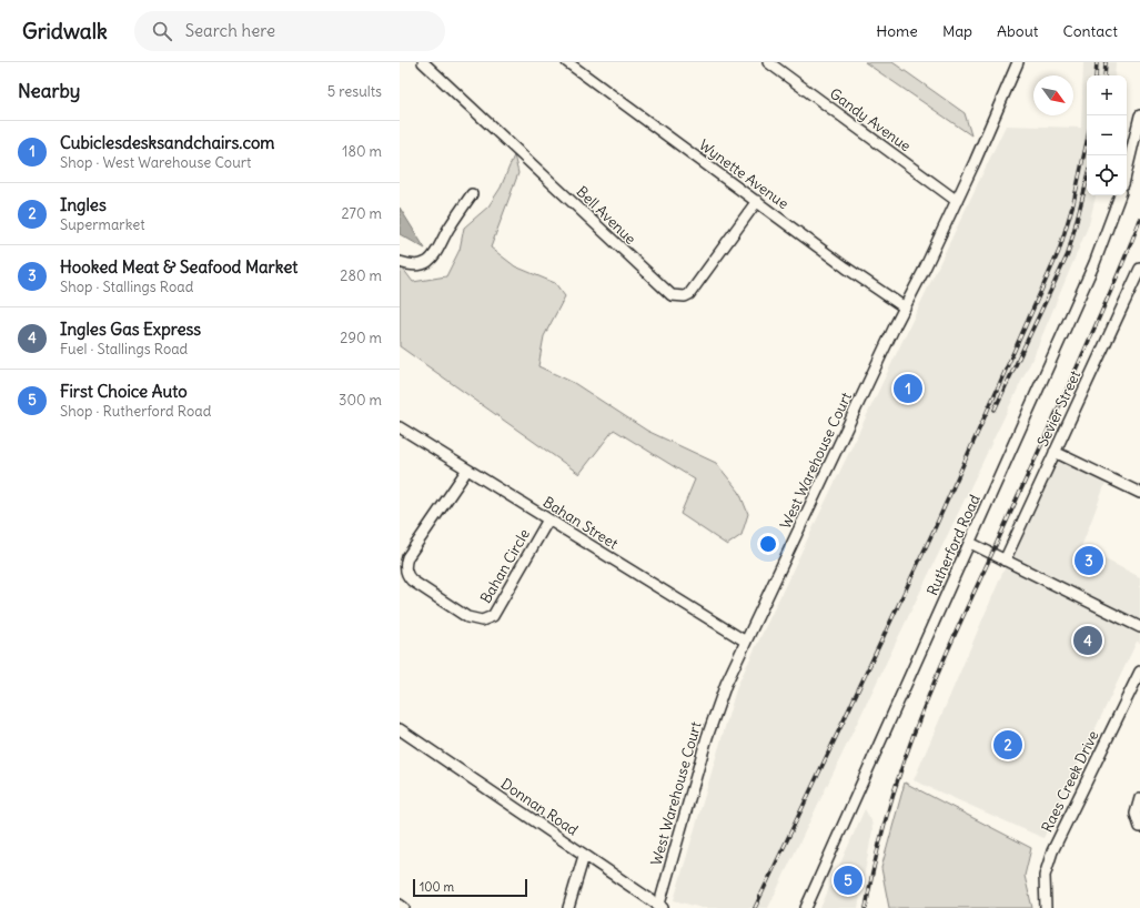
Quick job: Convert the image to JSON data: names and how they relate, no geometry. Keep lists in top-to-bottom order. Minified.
{"streets":{"street":["Gandy Avenue","Wynette Avenue","Bell Avenue","Sevier Street","West Warehouse Court","Bahan Street","Rutherford Road","Bahan Circle","Raes Creek Drive","Donnan Road"]},"crossings":[["Gandy Avenue","West Warehouse Court"],["Wynette Avenue","Bell Avenue"],["Wynette Avenue","West Warehouse Court"],["West Warehouse Court","Bahan Street"],["West Warehouse Court","Donnan Road"],["Bahan Street","Bahan Circle"]],"scale_bar":"100 m","north":"bottom right","page":{"header":"Gridwalk","search":"Search here","nav":["Home","Map","About","Contact"],"heading":["Nearby","5 results"],"map_buttons":["+","−"],"list":[{"mark":"1","name":"Cubiclesdesksandchairs.com","note":"Shop · West Warehouse Court","value":"180 m"},{"mark":"2","name":"Ingles","note":"Supermarket","value":"270 m"},{"mark":"3","name":"Hooked Meat & Seafood Market","note":"Shop · Stallings Road","value":"280 m"},{"mark":"4","name":"Ingles Gas Express","note":"Fuel · Stallings Road","value":"290 m"},{"mark":"5","name":"First Choice Auto","note":"Shop · Rutherford Road","value":"300 m"}],"pins":["1","3","4","2","5"],"scale":"100 m"}}
